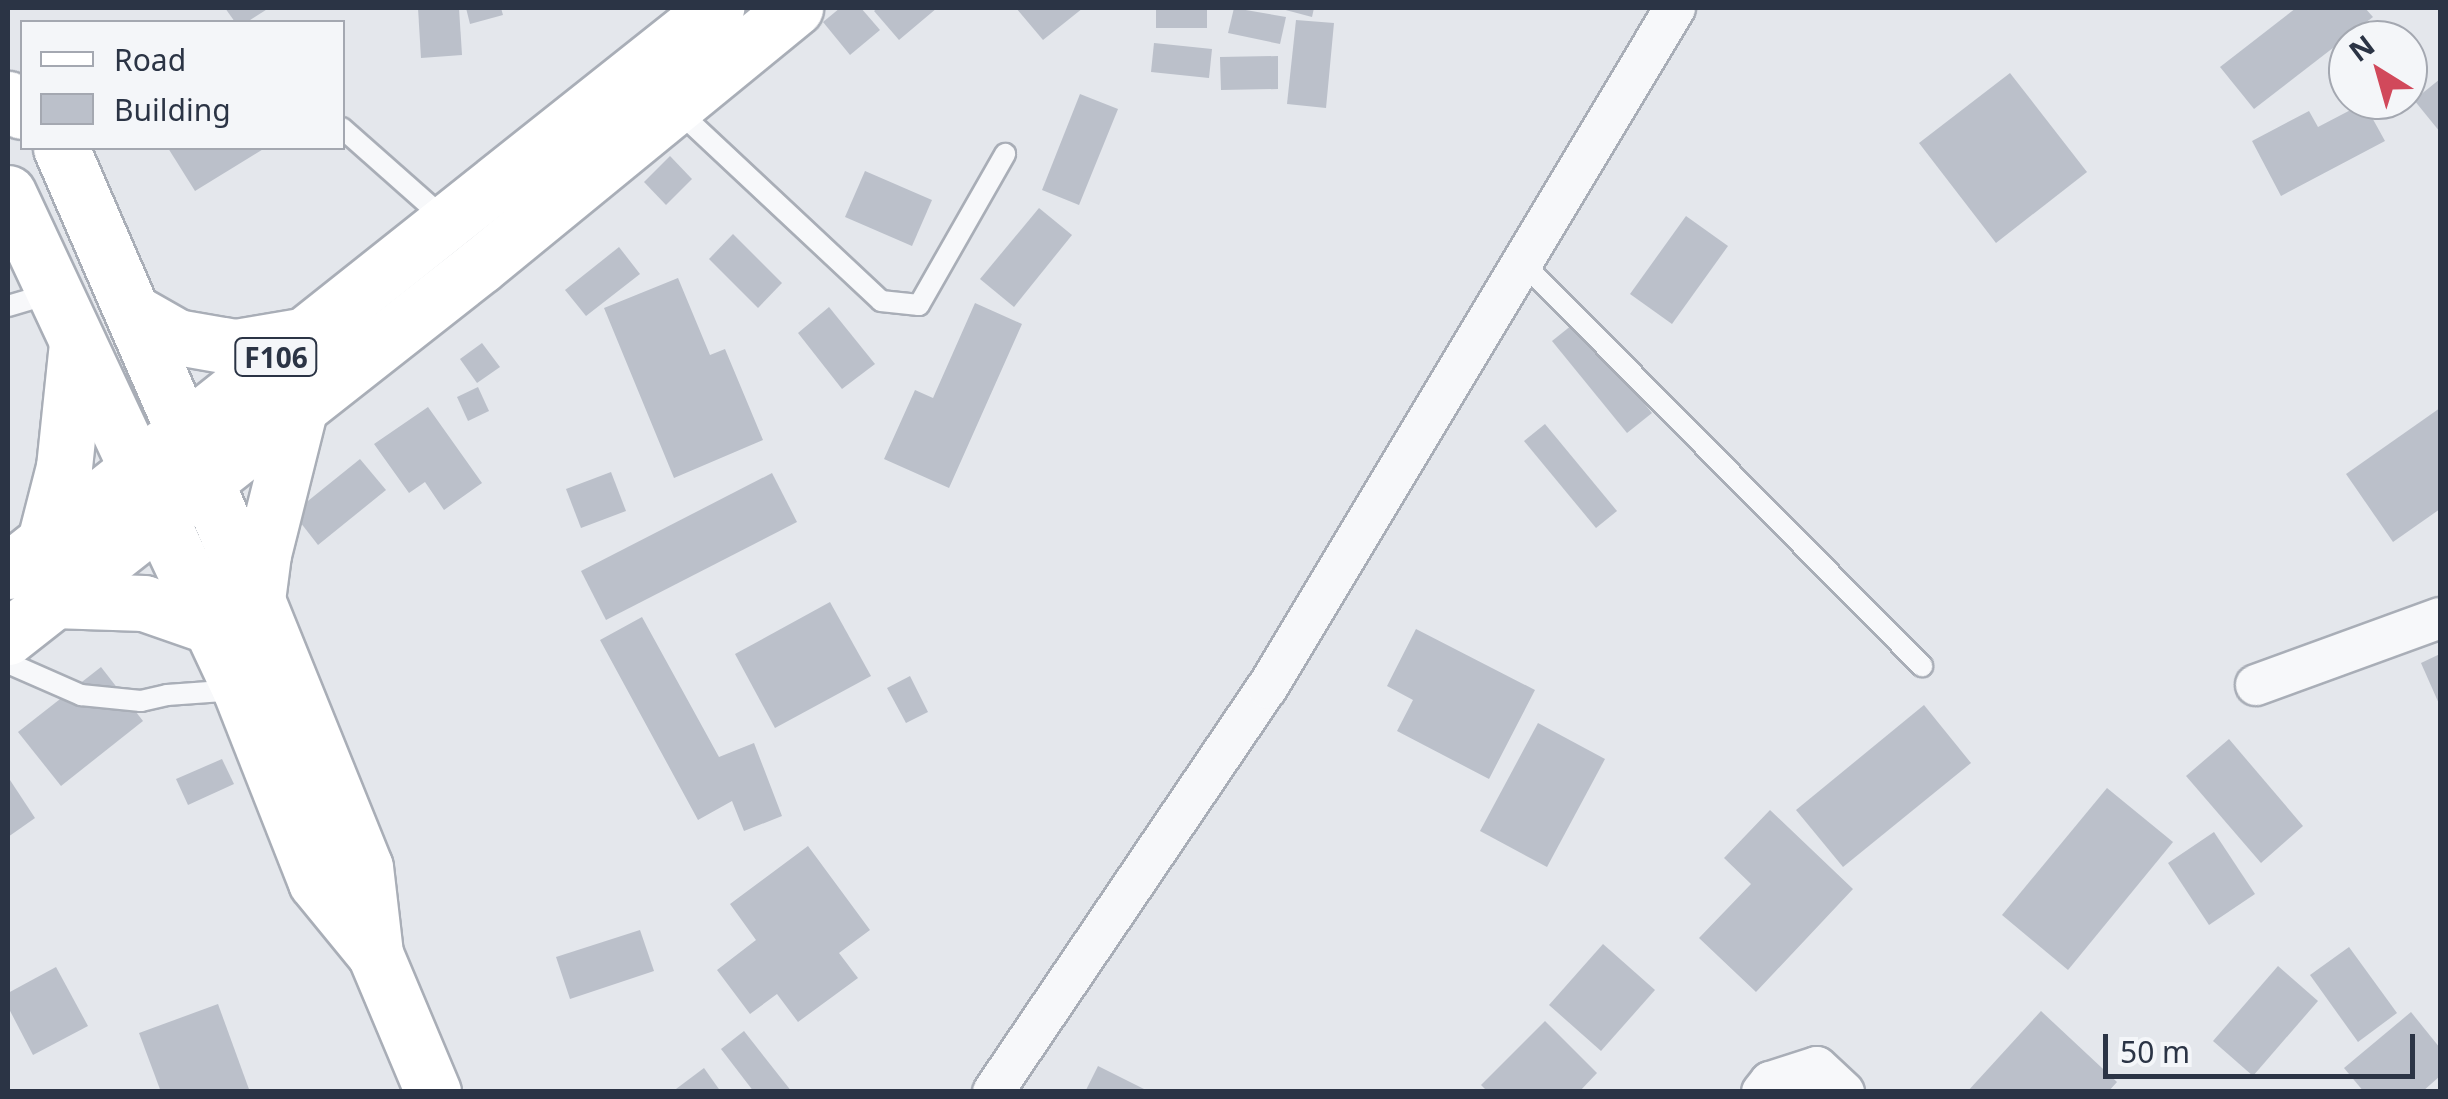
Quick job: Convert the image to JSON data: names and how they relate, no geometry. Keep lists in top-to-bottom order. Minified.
{"streets":{"main road":["F106"]},"legend":["Road","Building"],"scale_bar":"50 m","north":"top left"}
